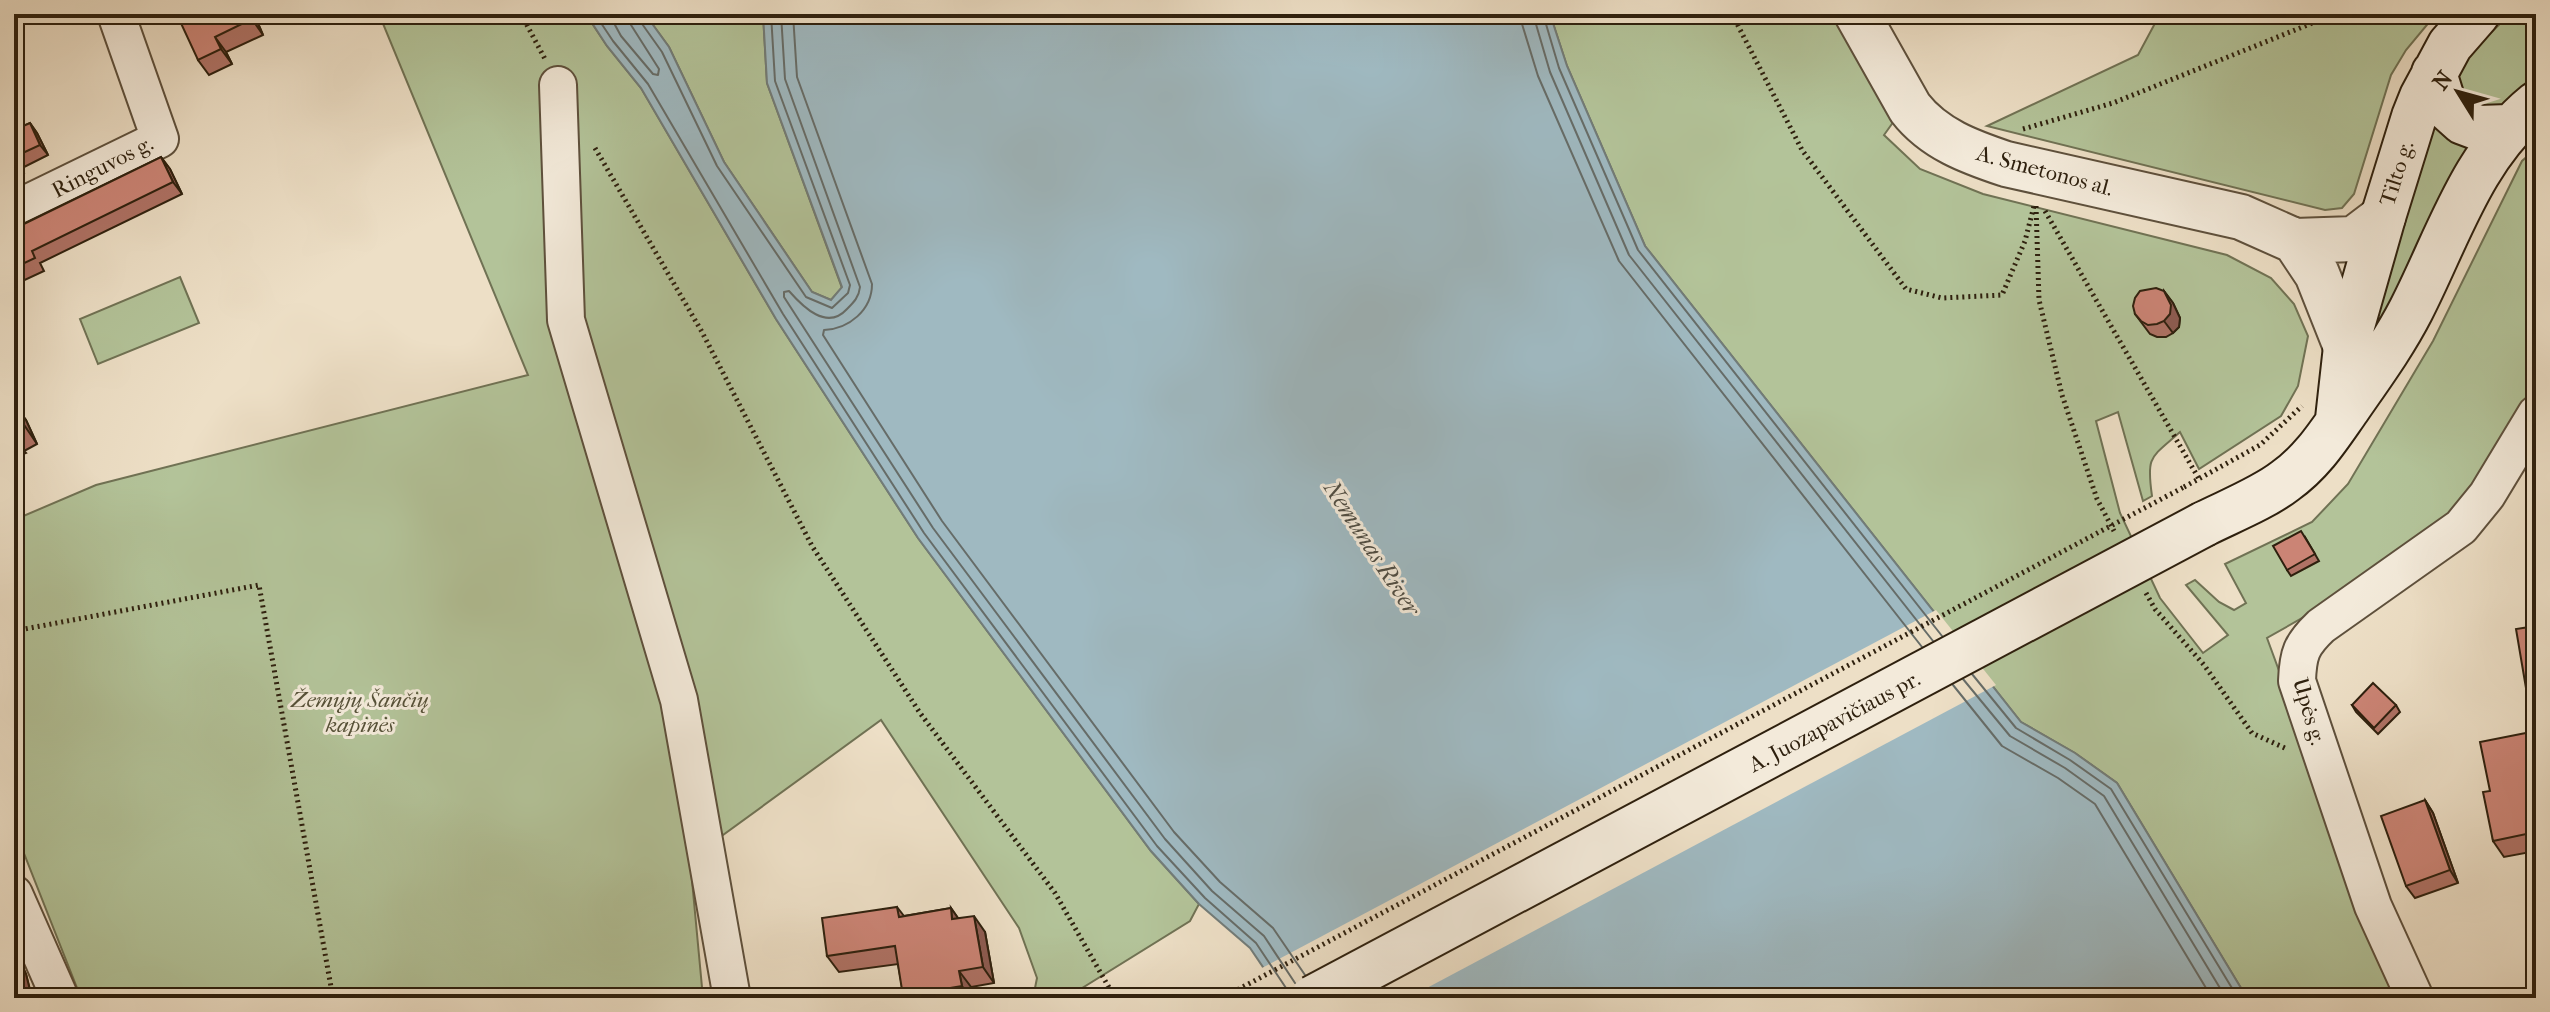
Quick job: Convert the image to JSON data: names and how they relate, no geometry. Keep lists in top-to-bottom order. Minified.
{"streets":{"main road":["A. Smetonos al.","Tilto g.","A. Juozapavičiaus pr."],"street":["Ringuvos g.","Upės g."]},"crossings":[["A. Smetonos al.","Tilto g."]],"water":["Nemunas River"],"parks":["Žemųjų Šančių kapinės"],"north":"top left"}
